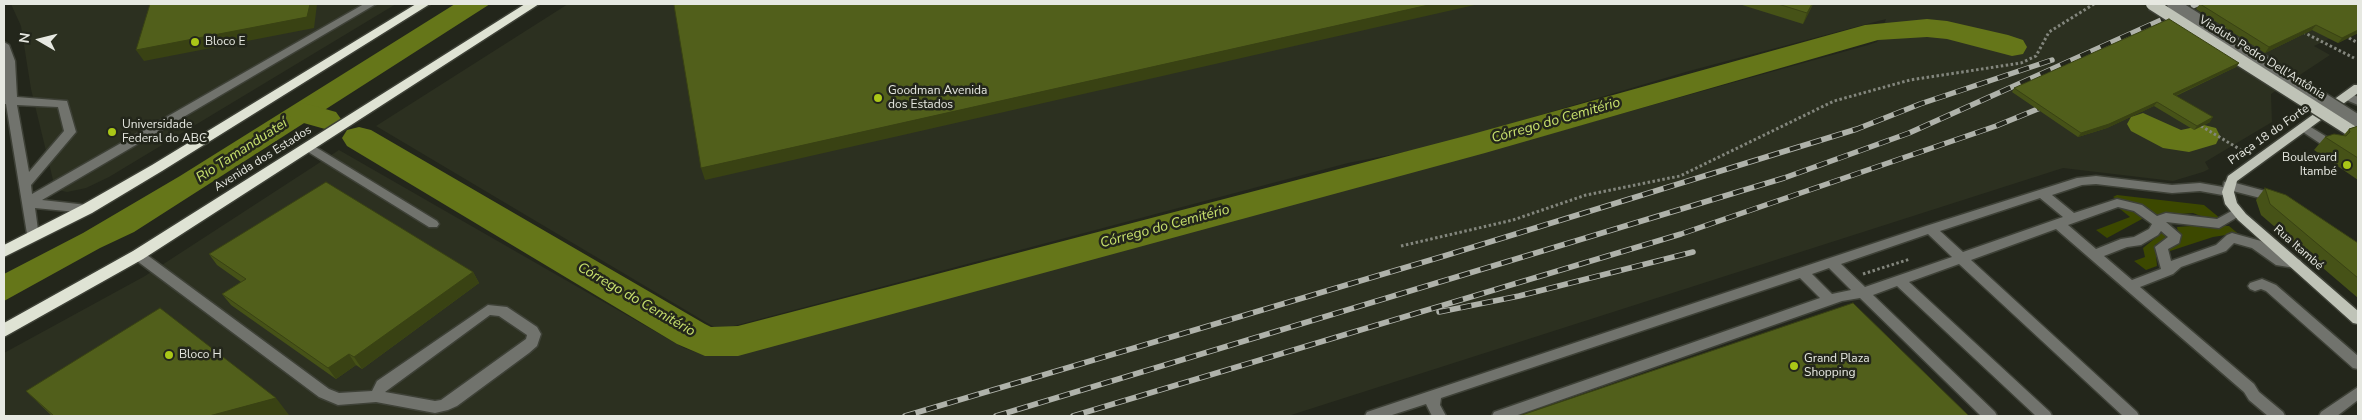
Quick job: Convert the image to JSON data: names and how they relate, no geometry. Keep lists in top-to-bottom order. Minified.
{"streets":{"highway":["Avenida dos Estados"],"main road":["Viaduto Pedro Dell'Antônia","Praça 18 do Forte","Rua Itambé"]},"crossings":[["Praça 18 do Forte","Rua Itambé"]],"water":["Córrego do Cemitério","Rio Tamanduateí"],"places":["Bloco E","Goodman Avenida dos Estados","Universidade Federal do ABC","Boulevard Itambé","Bloco H","Grand Plaza Shopping"],"north":"left"}
